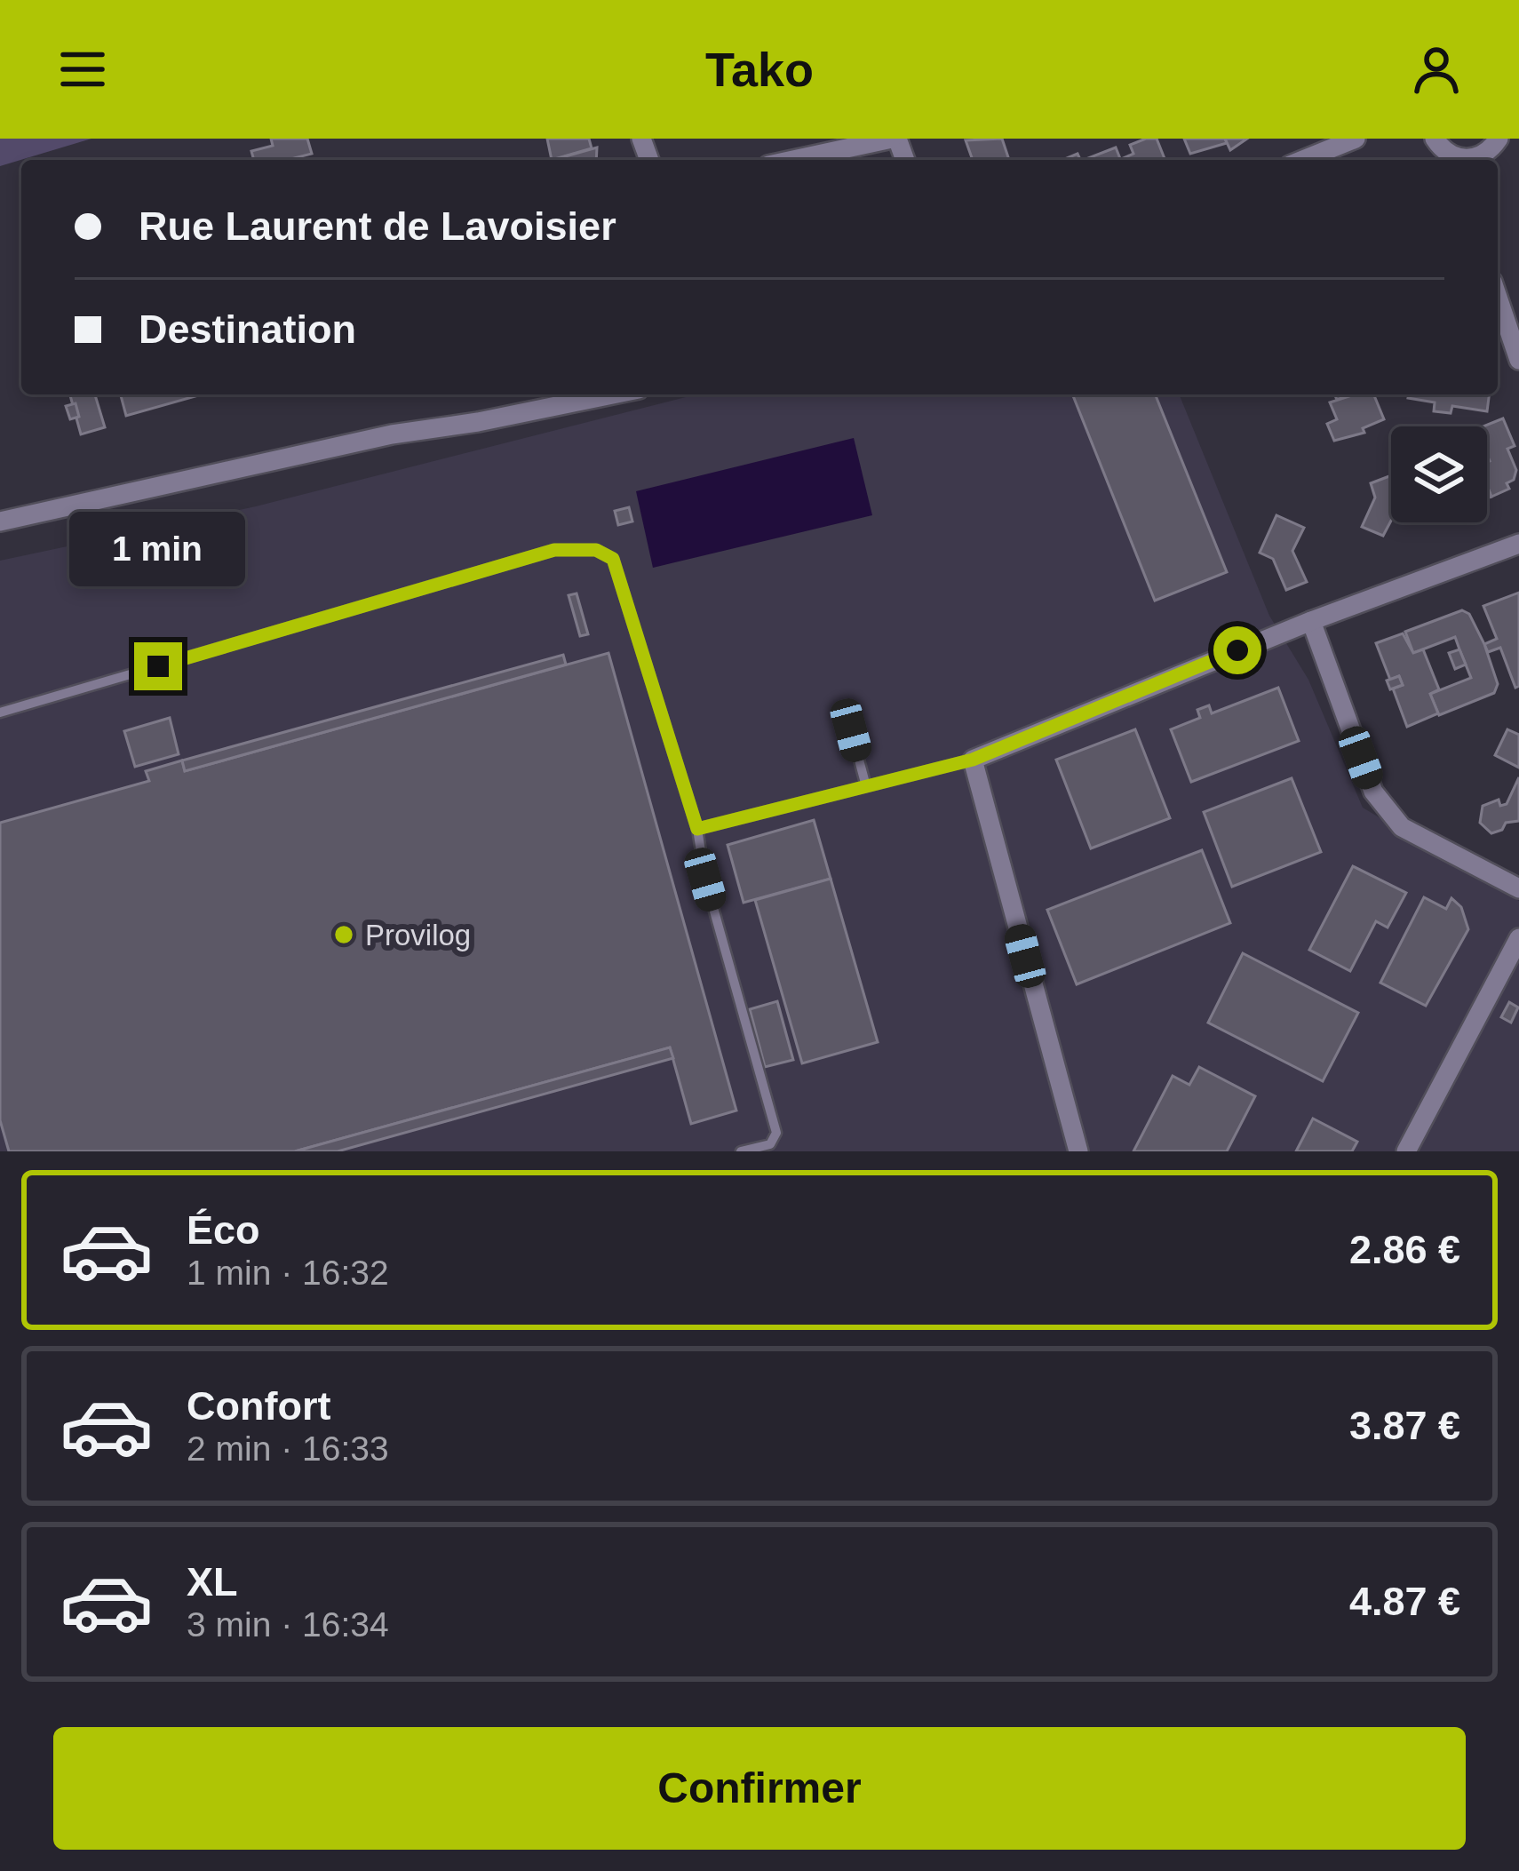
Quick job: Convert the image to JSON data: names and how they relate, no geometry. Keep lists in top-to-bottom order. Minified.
{"places":["Provilog"],"page":{"header":"Tako","banner":["Rue Laurent de Lavoisier","Destination"],"bubble":"1 min","list":[{"name":"Éco","note":"1 min · 16:32","value":"2.86 €"},{"name":"Confort","note":"2 min · 16:33","value":"3.87 €"},{"name":"XL","note":"3 min · 16:34","value":"4.87 €"}],"buttons":"Confirmer"}}
